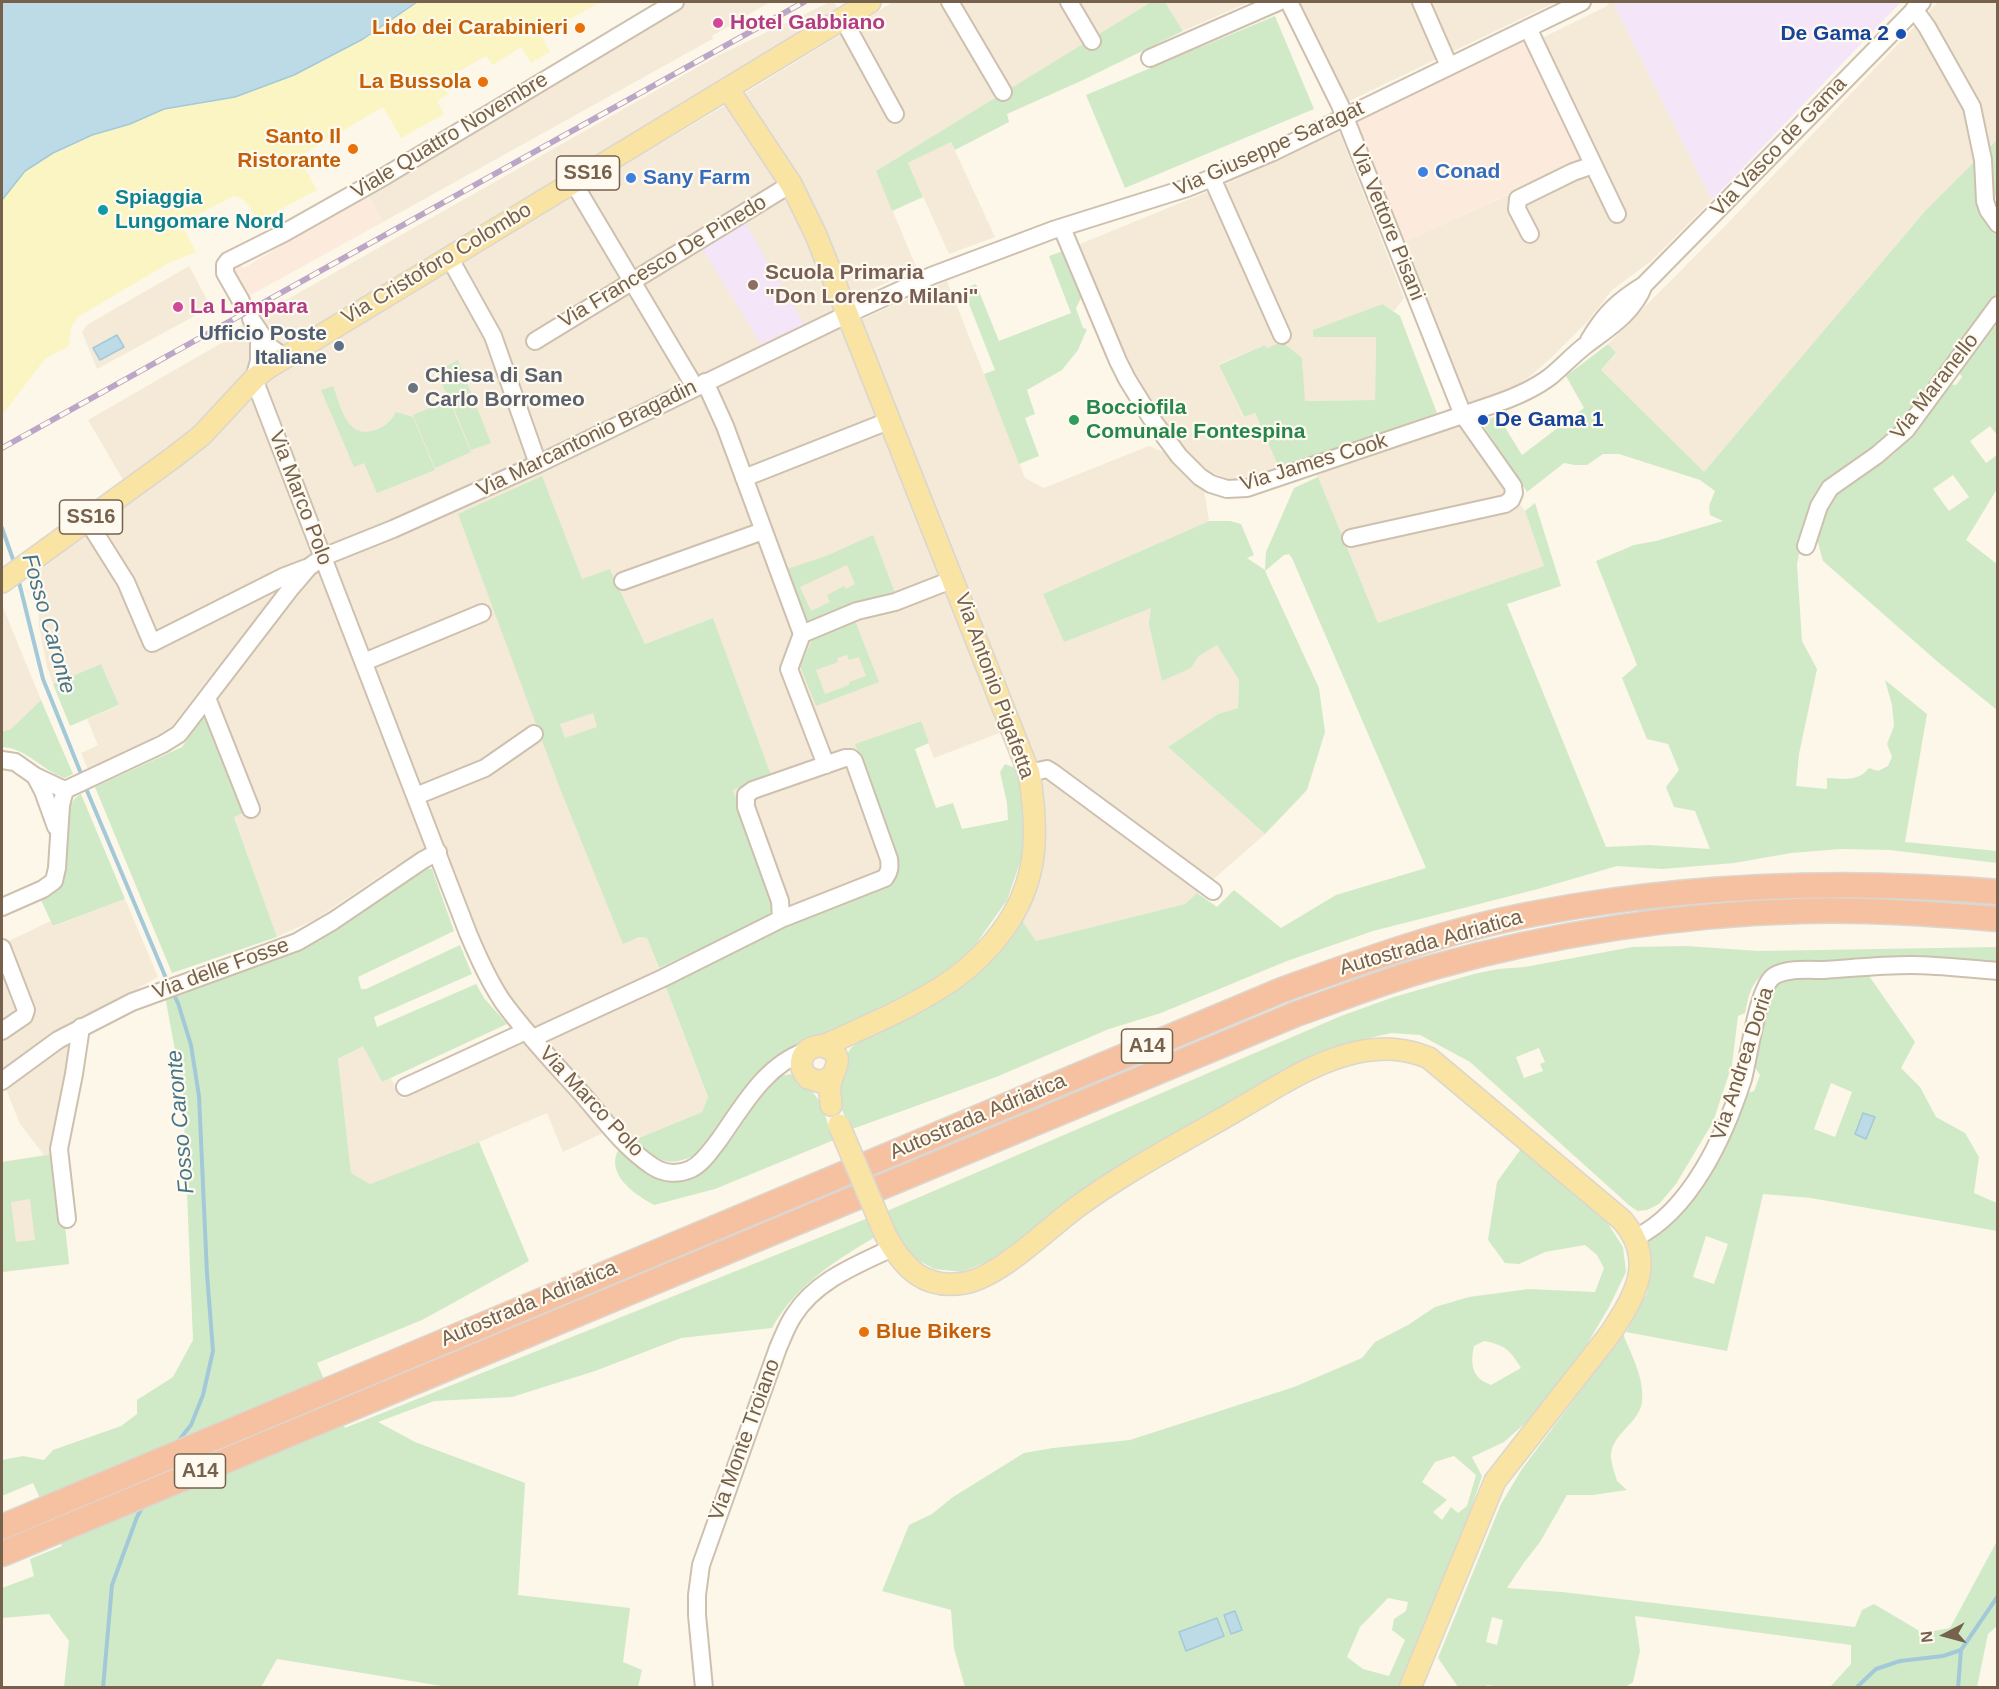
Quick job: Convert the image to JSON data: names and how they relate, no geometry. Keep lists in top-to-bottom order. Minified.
{"streets":{"highway":["Autostrada Adriatica","A14"],"main road":["SS16","Via Cristoforo Colombo","Via Antonio Pigafetta"],"street":["Viale Quattro Novembre","Via Vasco de Gama","Via Giuseppe Saragat","Via Vettore Pisani","Via Francesco De Pinedo","Via Maranello","Via Marcantonio Bragadin","Via James Cook","Via Marco Polo","Via delle Fosse","Via Andrea Doria","Via Monte Troiano"]},"crossings":[["Via Vasco de Gama","Via Vettore Pisani"],["Via Vasco de Gama","Via James Cook"],["Via Giuseppe Saragat","Via Vettore Pisani"],["Via Giuseppe Saragat","Via Marcantonio Bragadin"],["Via Giuseppe Saragat","Via James Cook"],["Via Giuseppe Saragat","Via Antonio Pigafetta"],["Via Vettore Pisani","Via James Cook"],["Via Francesco De Pinedo","Via Antonio Pigafetta"],["Via Cristoforo Colombo","Via Marco Polo"],["Via Cristoforo Colombo","Via Antonio Pigafetta"],["Via Marcantonio Bragadin","Via Marco Polo"],["Via Marcantonio Bragadin","Via Antonio Pigafetta"],["Via Marco Polo","Via Antonio Pigafetta"],["Via Marco Polo","Via delle Fosse"]],"water":["Fosso Caronte"],"places":["Hotel Gabbiano","Lido dei Carabinieri","De Gama 2","La Bussola","Santo Il Ristorante","Conad","Sany Farm","Spiaggia Lungomare Nord","Scuola Primaria \"Don Lorenzo Milani\"","La Lampara","Ufficio Poste Italiane","Chiesa di San Carlo Borromeo","Bocciofila Comunale Fontespina","De Gama 1","Blue Bikers"],"north":"left"}
